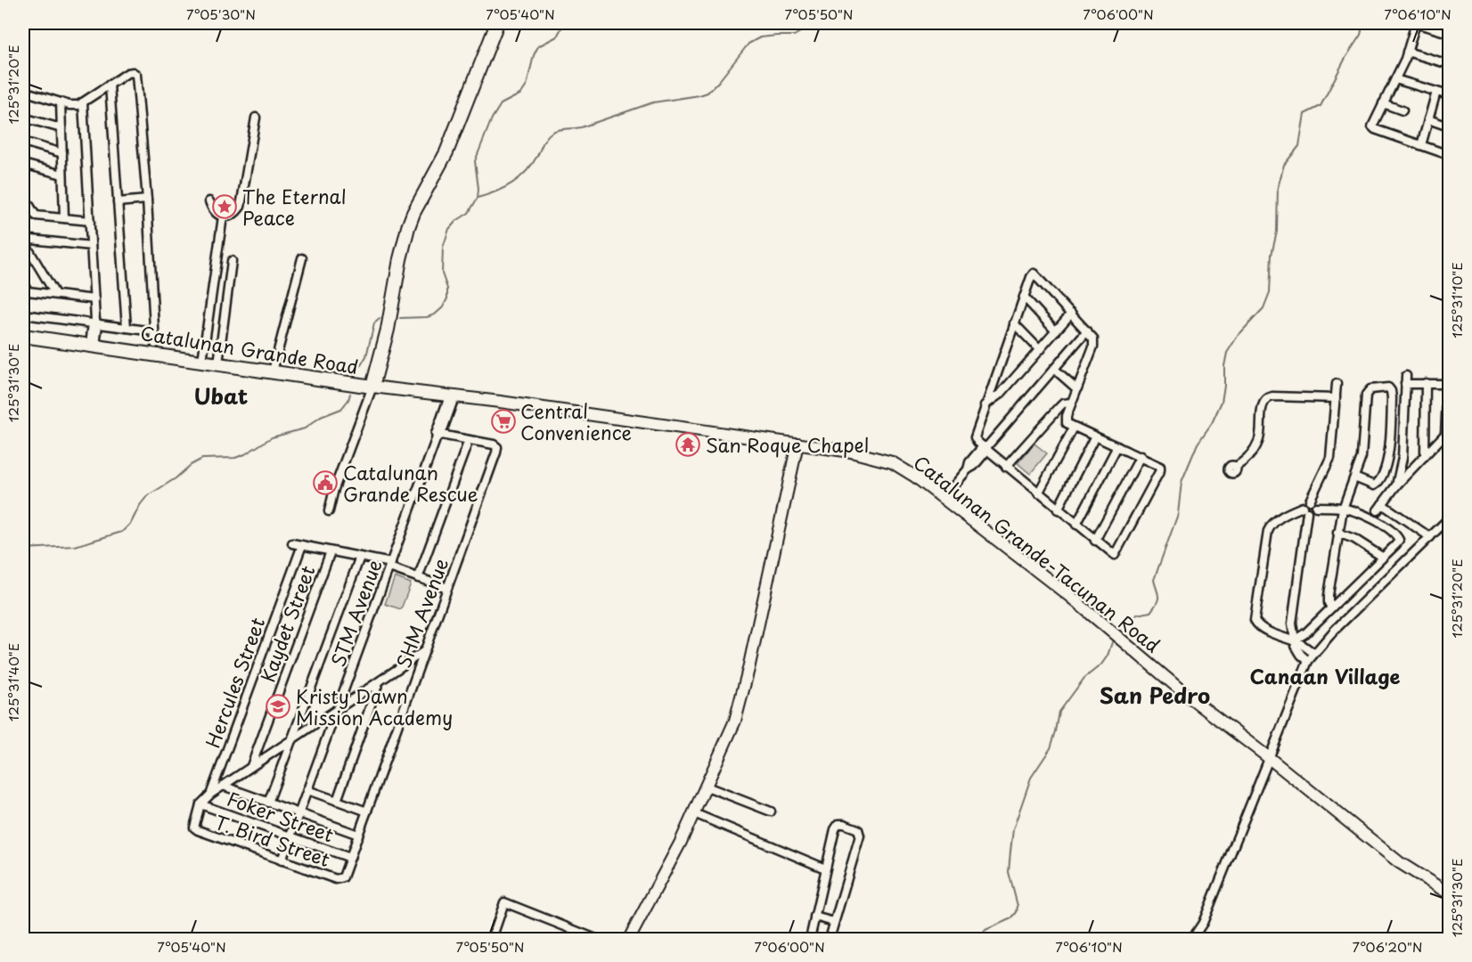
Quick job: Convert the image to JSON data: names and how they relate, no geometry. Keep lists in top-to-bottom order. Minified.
{"streets":{"main road":["Catalunan Grande Road","Catalunan Grande-Tacunan Road"],"street":["STM Avenue","SHM Avenue","Kaydet Street","Hercules Street","Foker Street","T. Bird Street"]},"crossings":[["Catalunan Grande Road","Catalunan Grande-Tacunan Road"],["Catalunan Grande-Tacunan Road","STM Avenue"],["STM Avenue","Foker Street"],["STM Avenue","T. Bird Street"],["SHM Avenue","Foker Street"],["SHM Avenue","T. Bird Street"],["Hercules Street","Foker Street"],["Hercules Street","T. Bird Street"]],"districts":["Ubat","Canaan Village","San Pedro"],"places":{"place":["The Eternal Peace"],"supermarket":["Central Convenience"],"temple":["San Roque Chapel"],"public building":["Catalunan Grande Rescue"],"school or university":["Kristy Dawn Mission Academy"]},"coordinates":["7°05'30\"N","7°05'40\"N","7°05'50\"N","7°06'00\"N","7°06'10\"N","125°31'20\"E","125°31'10\"E","125°31'30\"E","125°31'40\"E","7°06'20\"N"]}
